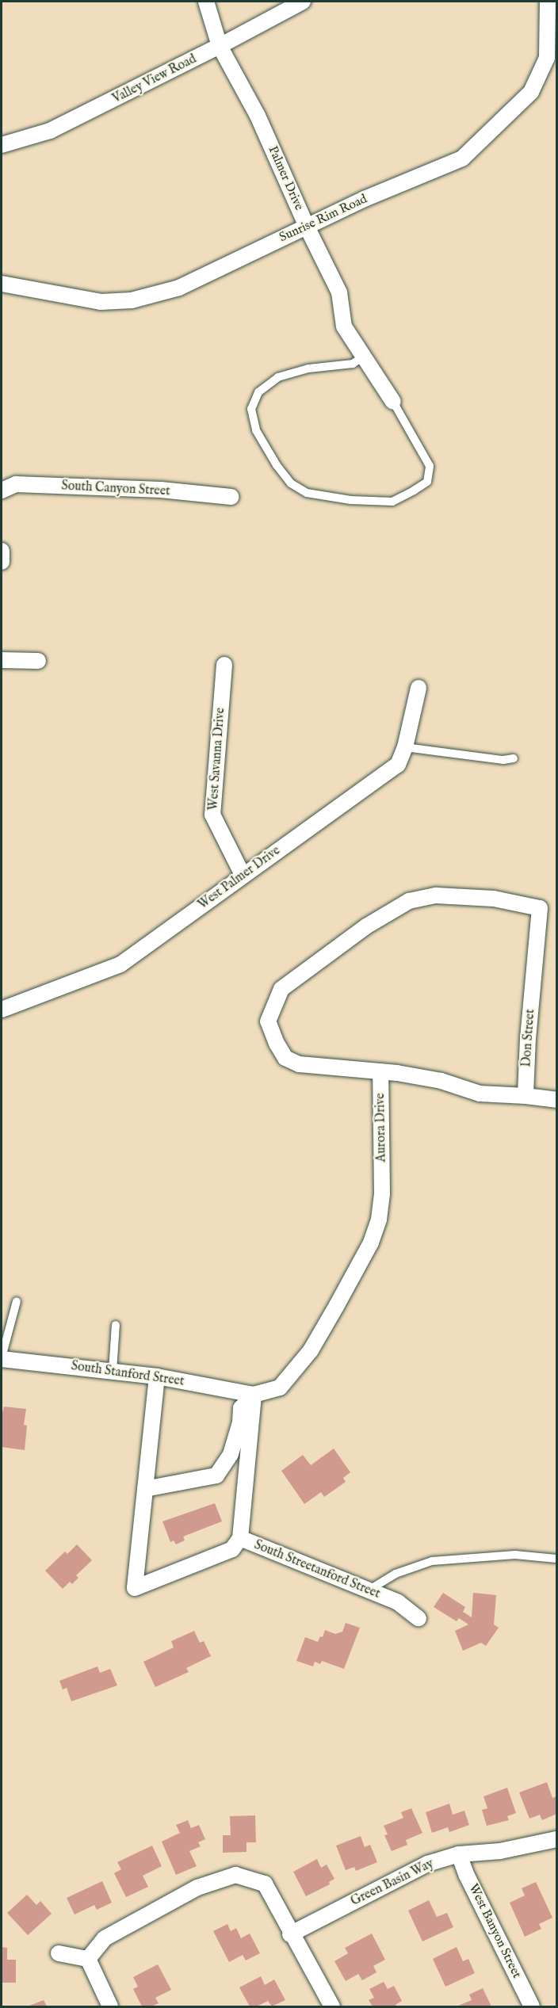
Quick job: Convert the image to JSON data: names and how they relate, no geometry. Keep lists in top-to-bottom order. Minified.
{"streets":{"street":["Valley View Road","Palmer Drive","Sunrise Rim Road","South Canyon Street","West Savanna Drive","West Palmer Drive","Don Street","Aurora Drive","South Stanford Street","South Streetanford Street","Green Basin Way","West Banyon Street"]},"crossings":[["Valley View Road","Palmer Drive"],["Palmer Drive","Sunrise Rim Road"],["West Savanna Drive","West Palmer Drive"],["Don Street","Aurora Drive"],["Aurora Drive","South Stanford Street"],["Aurora Drive","South Streetanford Street"],["South Stanford Street","South Streetanford Street"],["Green Basin Way","West Banyon Street"]]}
